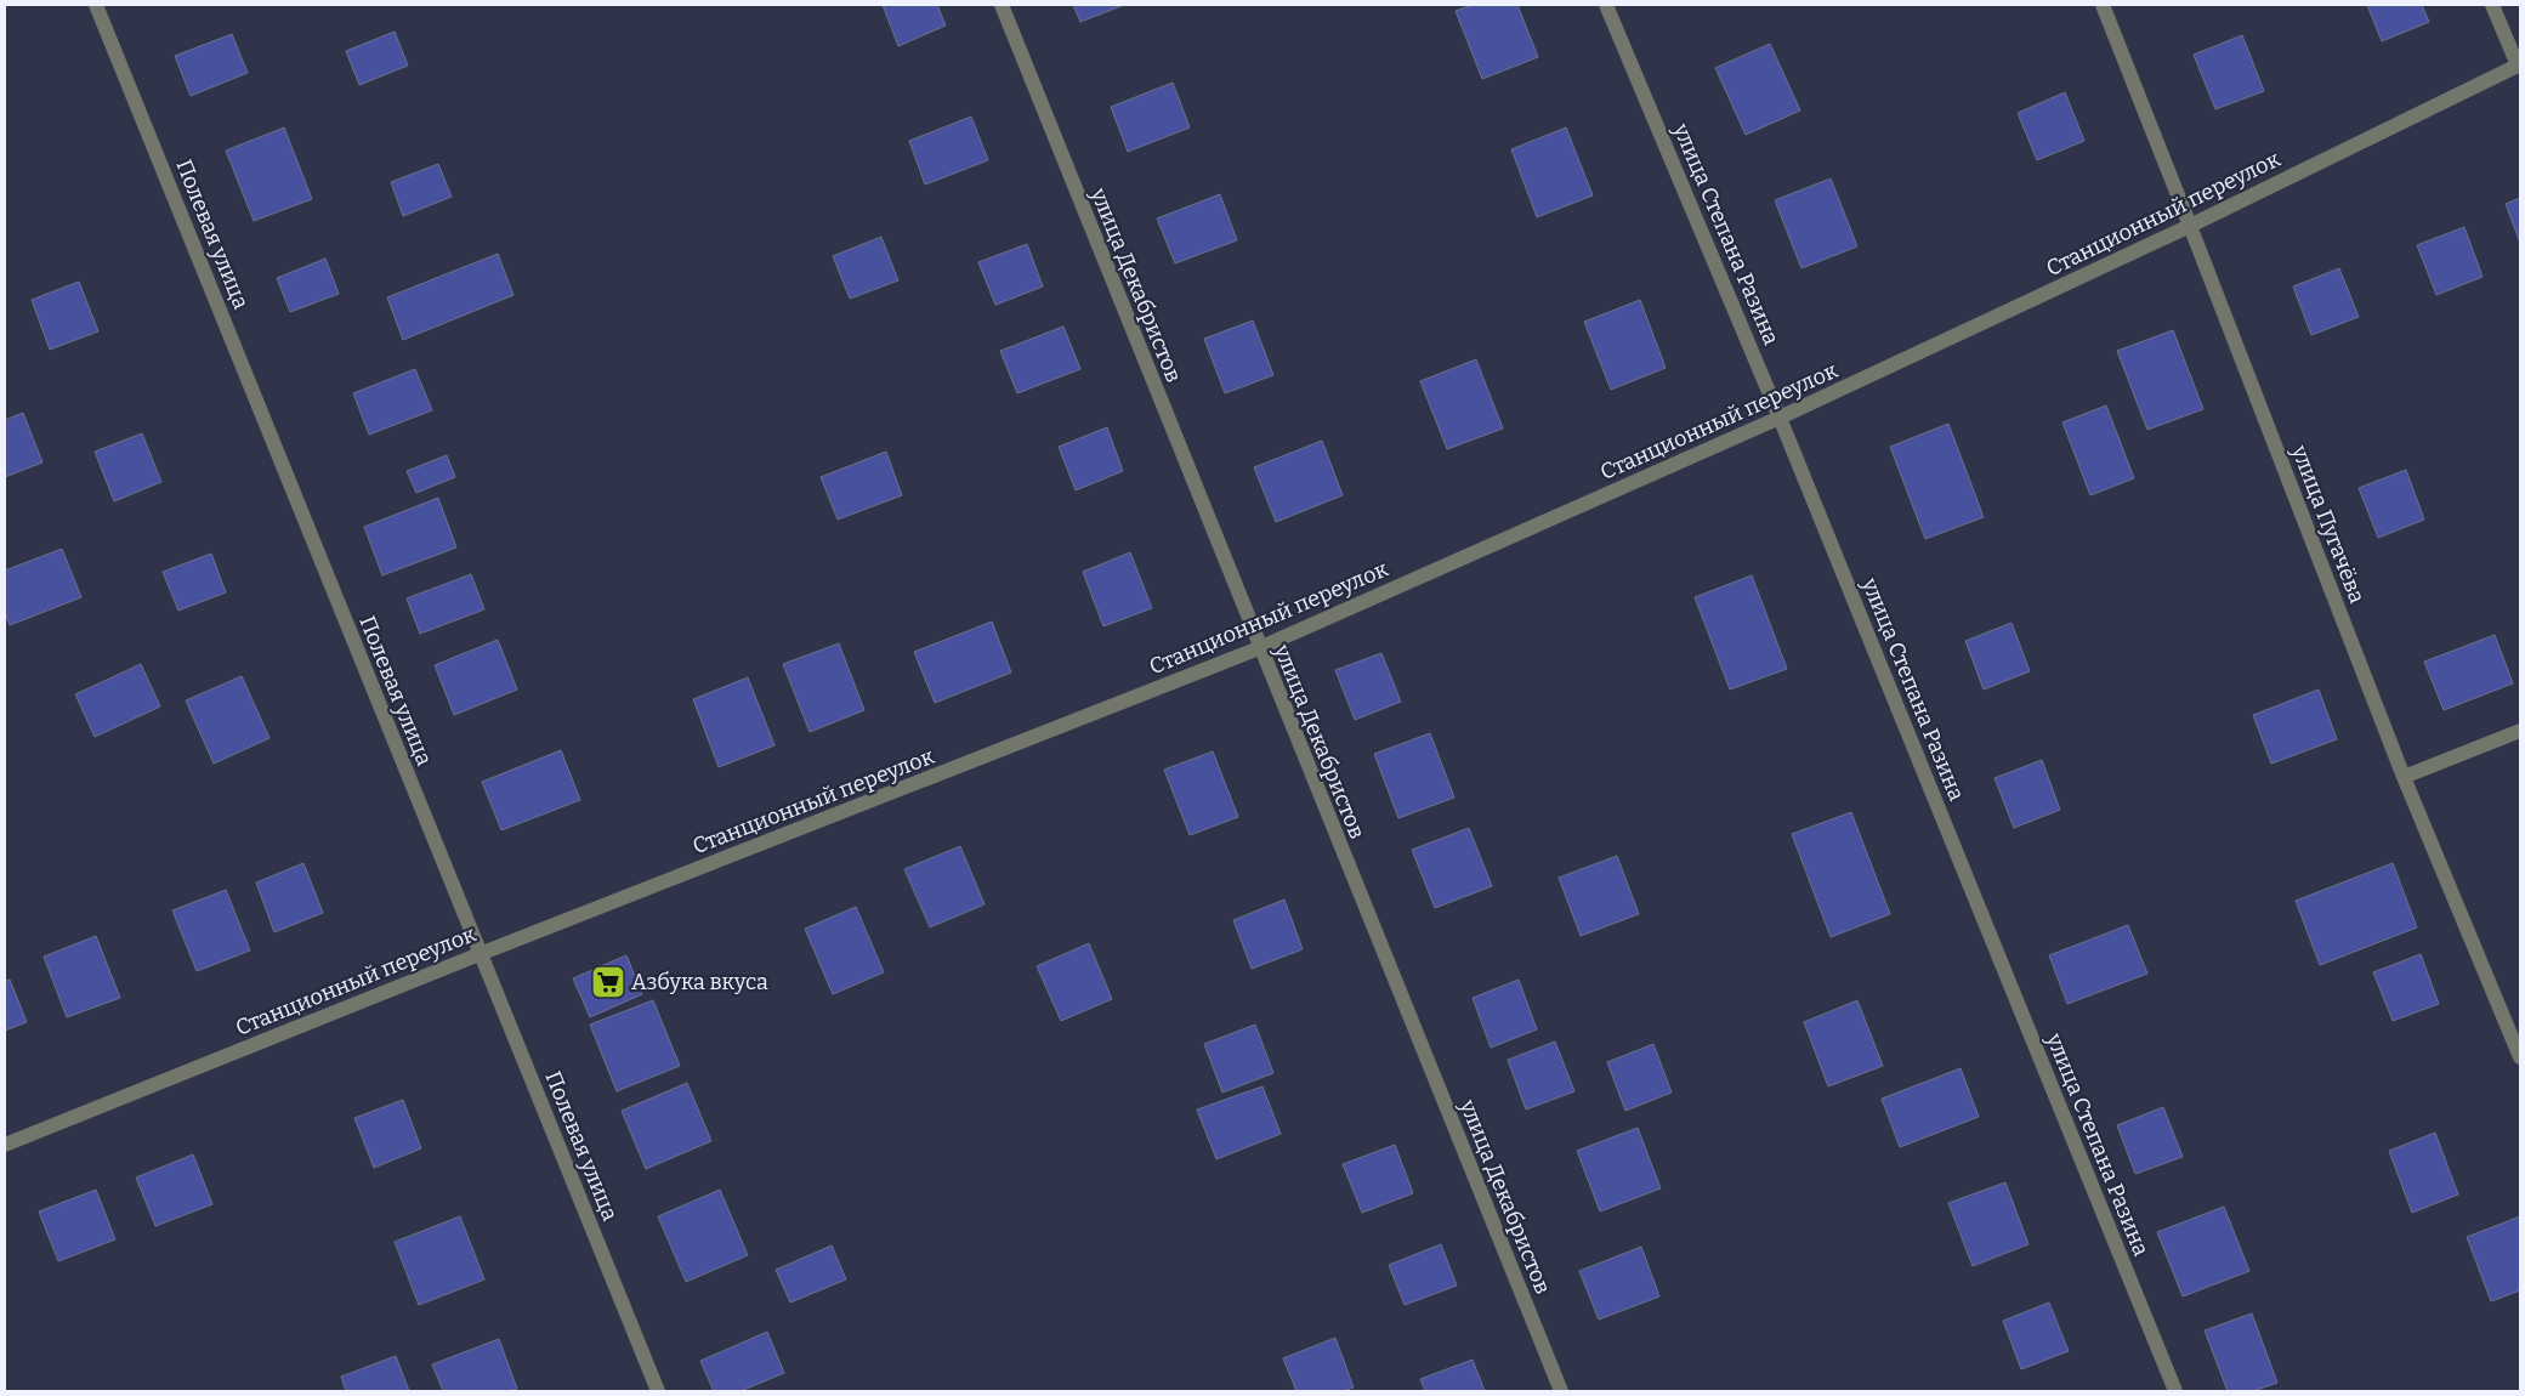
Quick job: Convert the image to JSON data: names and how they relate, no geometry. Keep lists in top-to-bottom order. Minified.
{"streets":{"street":["Станционный переулок","Полевая улица","улица Степана Разина","улица Декабристов","улица Пугачёва"]},"crossings":[["Станционный переулок","Полевая улица"],["Станционный переулок","улица Степана Разина"],["Станционный переулок","улица Декабристов"],["Станционный переулок","улица Пугачёва"]],"places":{"supermarket":["Азбука вкуса"]}}
